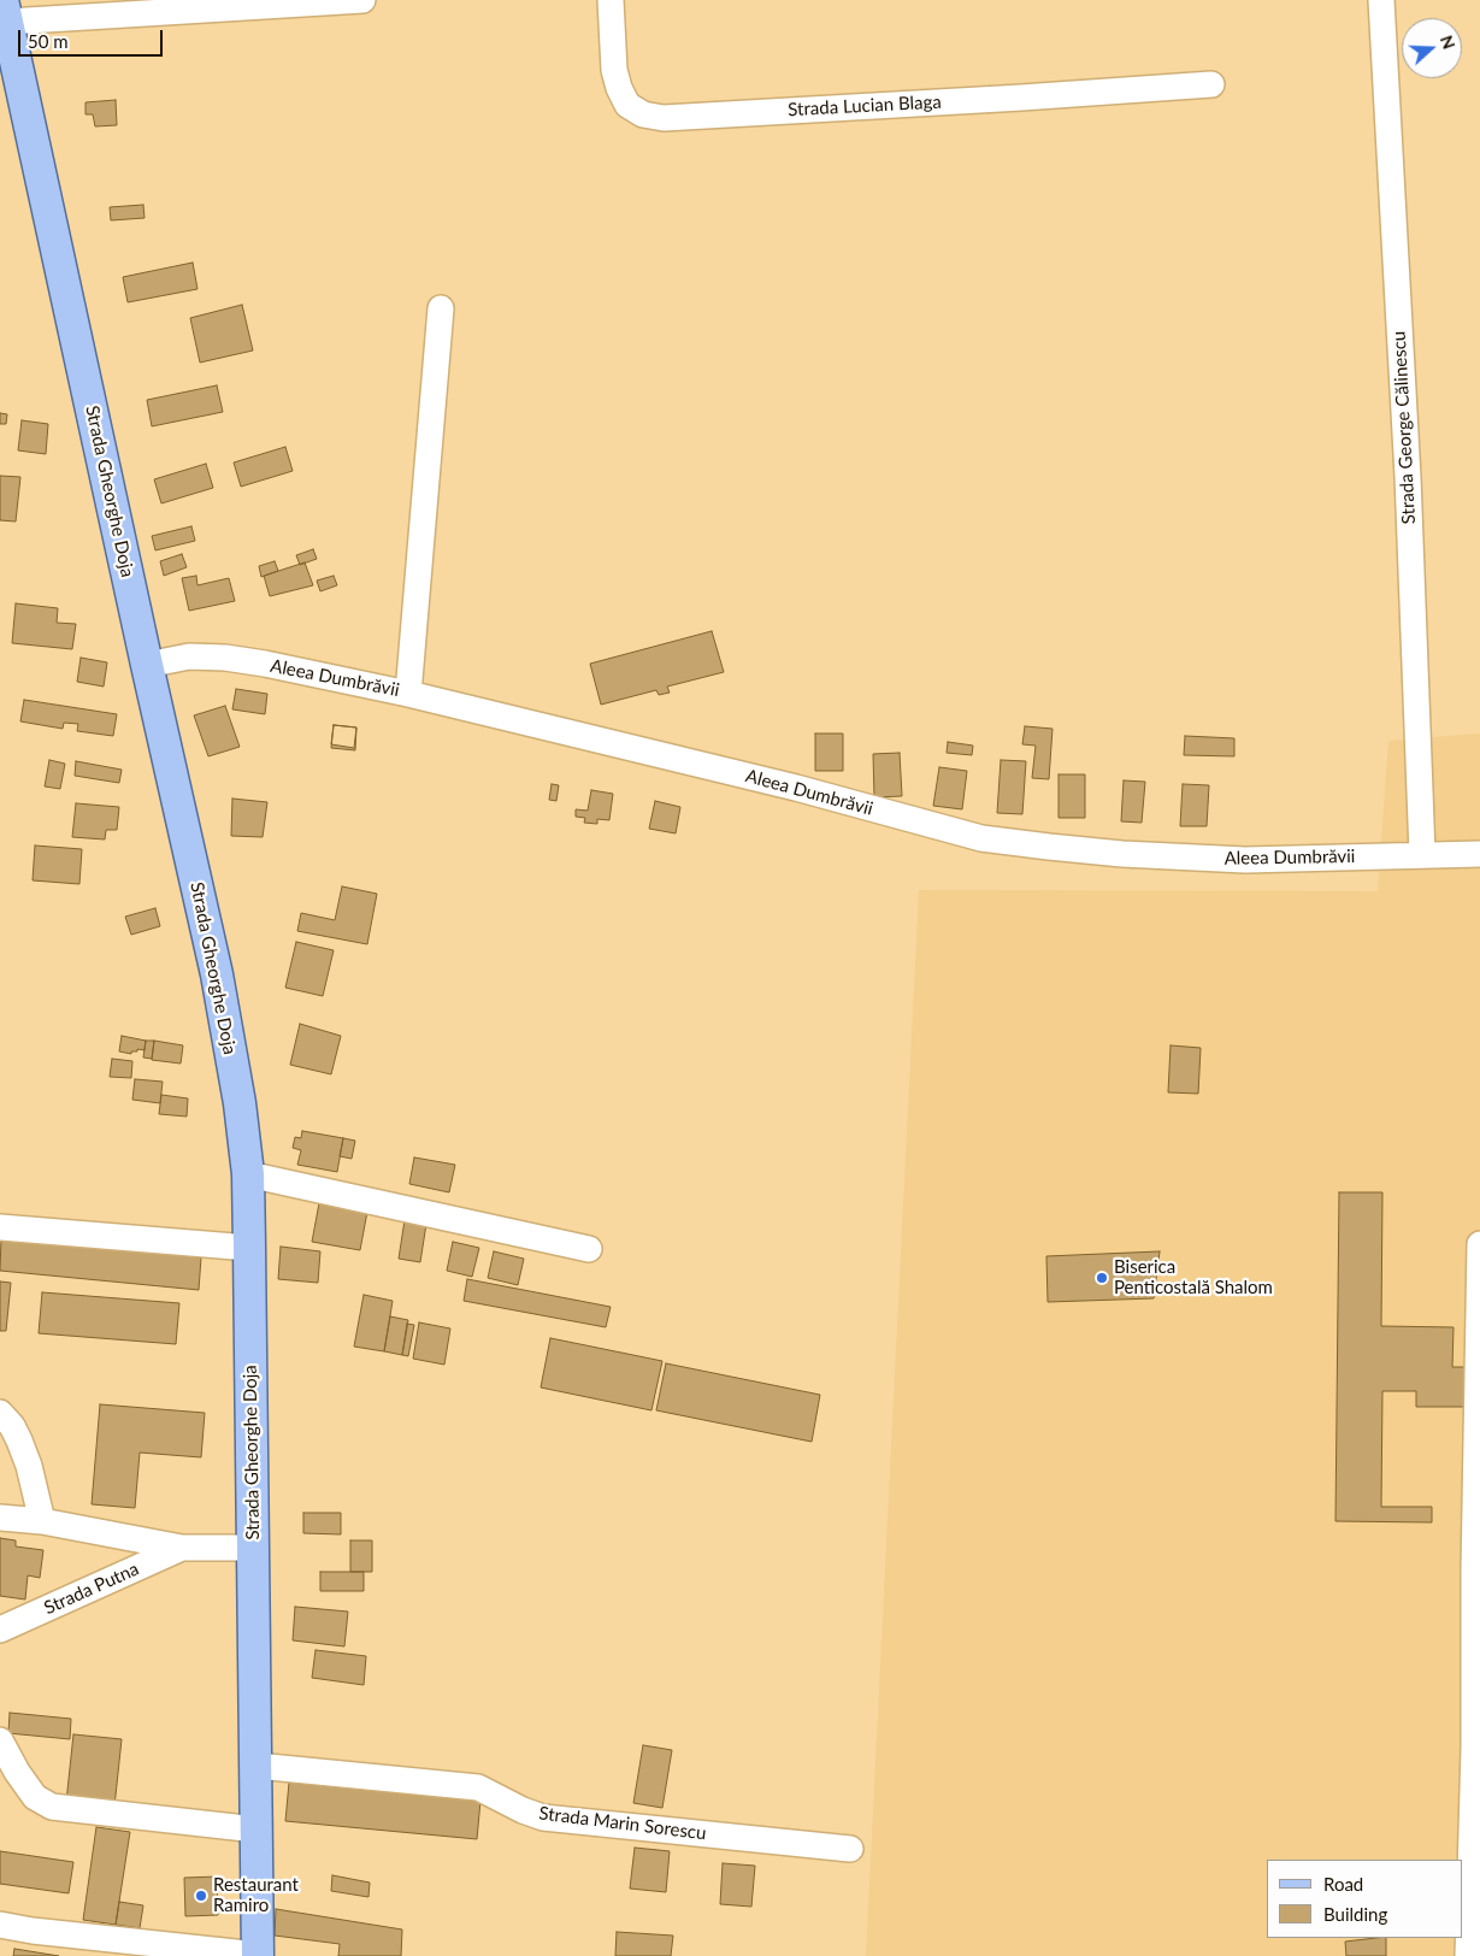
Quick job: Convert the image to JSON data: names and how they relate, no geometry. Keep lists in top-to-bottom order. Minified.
{"streets":{"main road":["Strada Gheorghe Doja"],"street":["Strada Lucian Blaga","Strada George Călinescu","Aleea Dumbrăvii","Strada Putna","Strada Marin Sorescu"]},"crossings":[["Strada George Călinescu","Aleea Dumbrăvii"],["Strada Gheorghe Doja","Aleea Dumbrăvii"],["Strada Gheorghe Doja","Strada Putna"],["Strada Gheorghe Doja","Strada Marin Sorescu"]],"places":["Biserica Penticostală Shalom","Restaurant Ramiro"],"legend":["Road","Building"],"scale_bar":"50 m","north":"right"}
